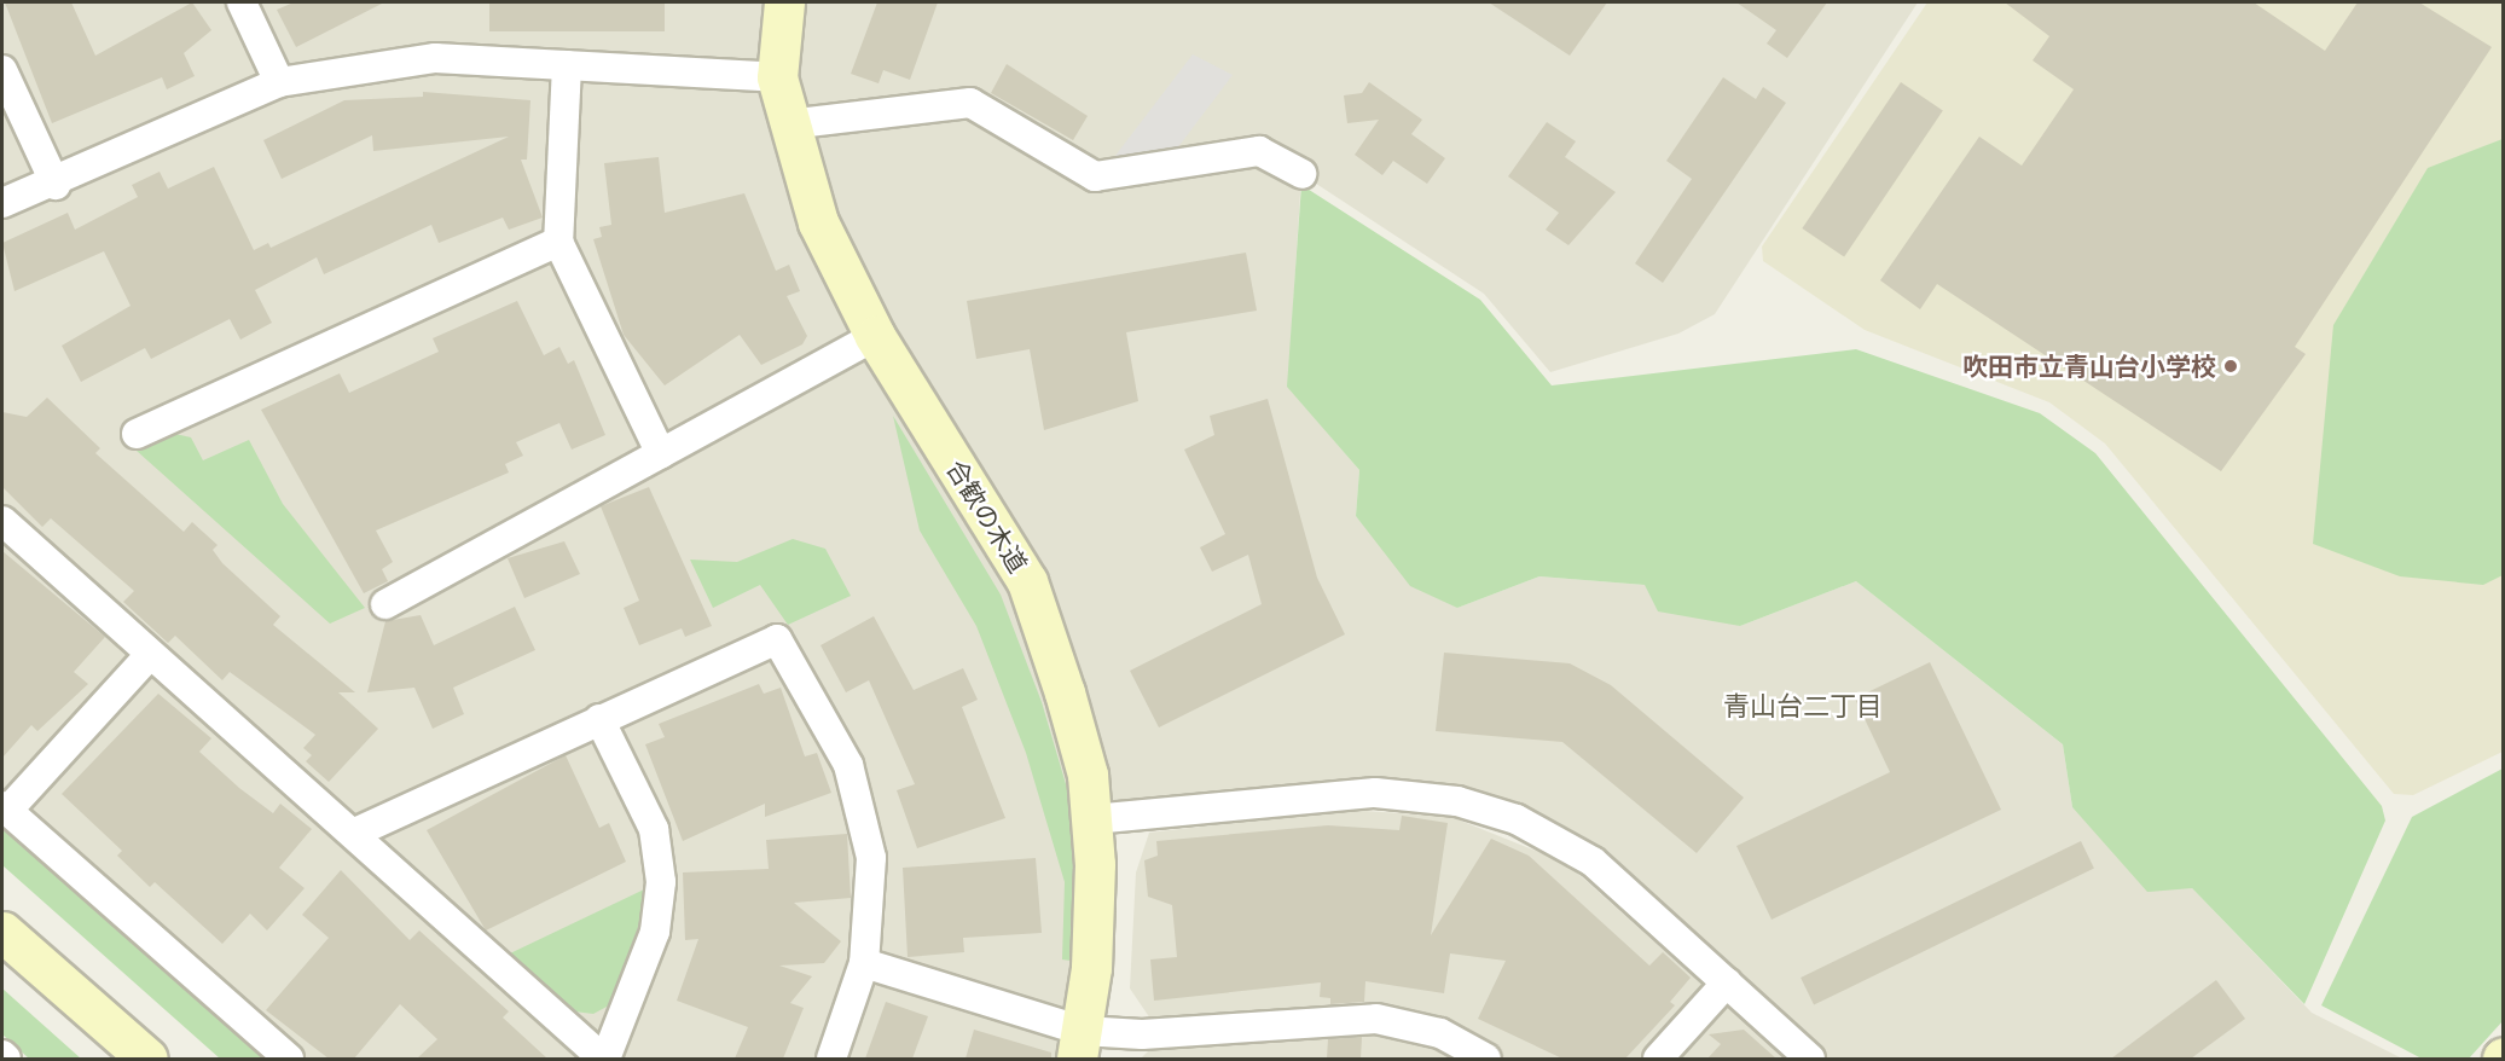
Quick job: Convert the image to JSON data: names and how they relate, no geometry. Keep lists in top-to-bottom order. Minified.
{"streets":{"street":["合歓の木道"]},"districts":["青山台二丁目"],"places":["吹田市立青山台小学校"]}
